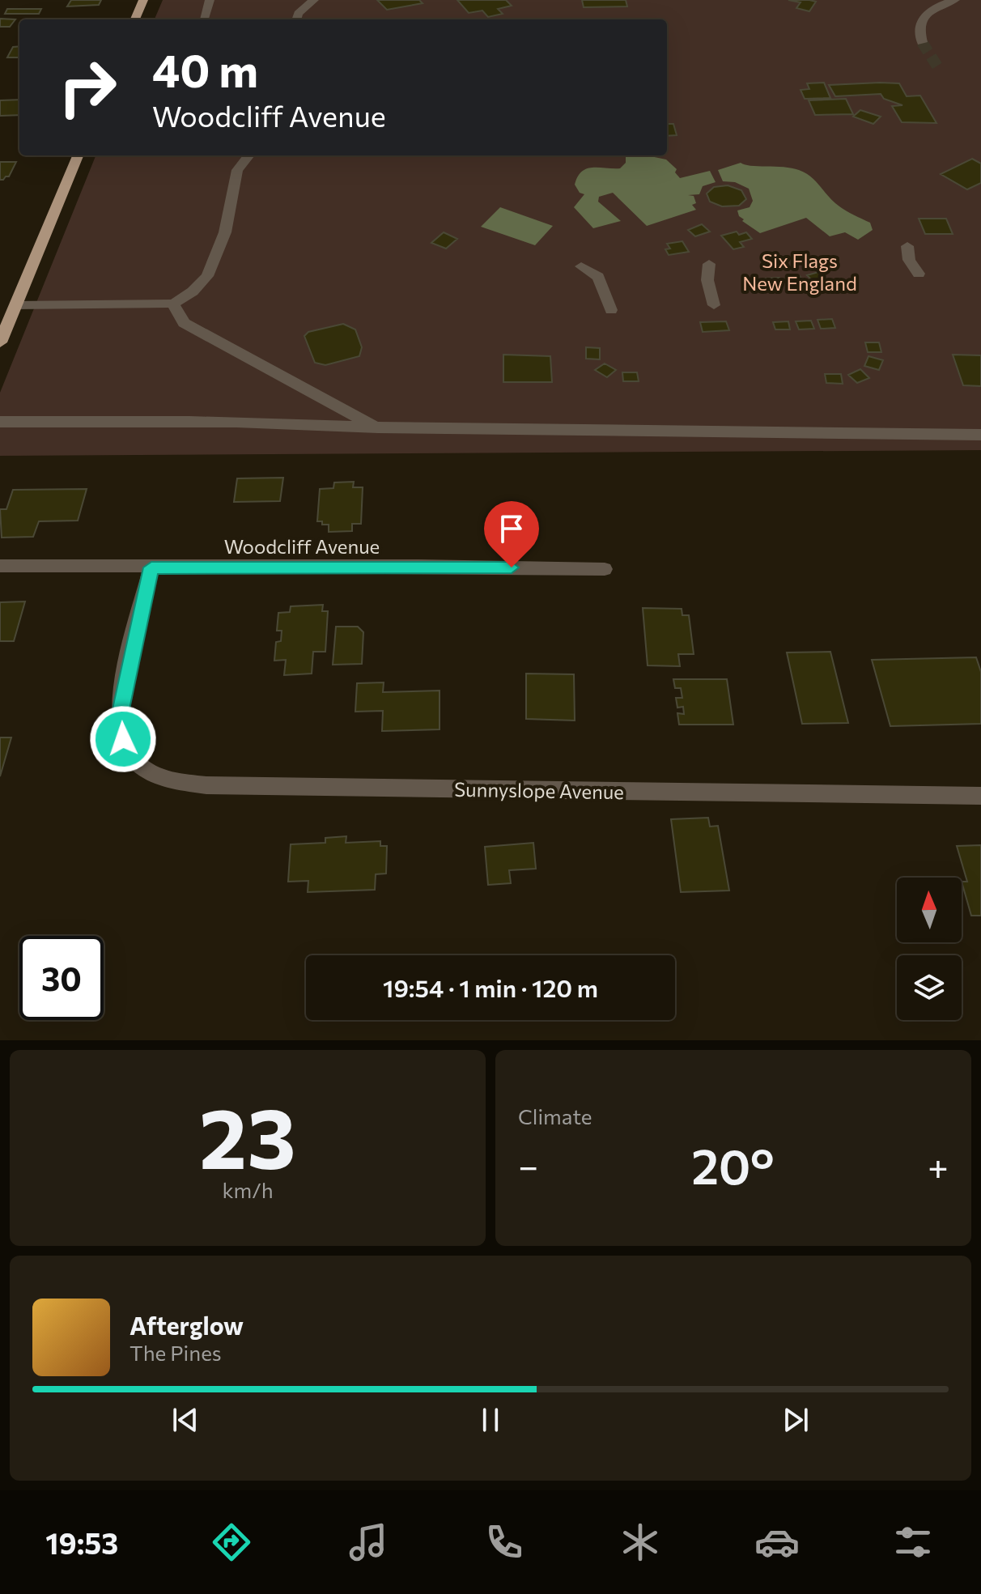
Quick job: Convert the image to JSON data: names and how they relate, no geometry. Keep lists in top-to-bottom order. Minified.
{"streets":{"street":["Woodcliff Avenue","Sunnyslope Avenue"]},"crossings":[["Woodcliff Avenue","Sunnyslope Avenue"]],"parks":["Six Flags New England"],"north":"top","page":{"turn":["40 m","Woodcliff Avenue"],"limit":"30","trip":"19:54 · 1 min · 120 m","tile":[["23","km/h"],"Climate"],"heat":["−","20°","+"],"song":["Afterglow","The Pines"],"tabs":"19:53"}}
